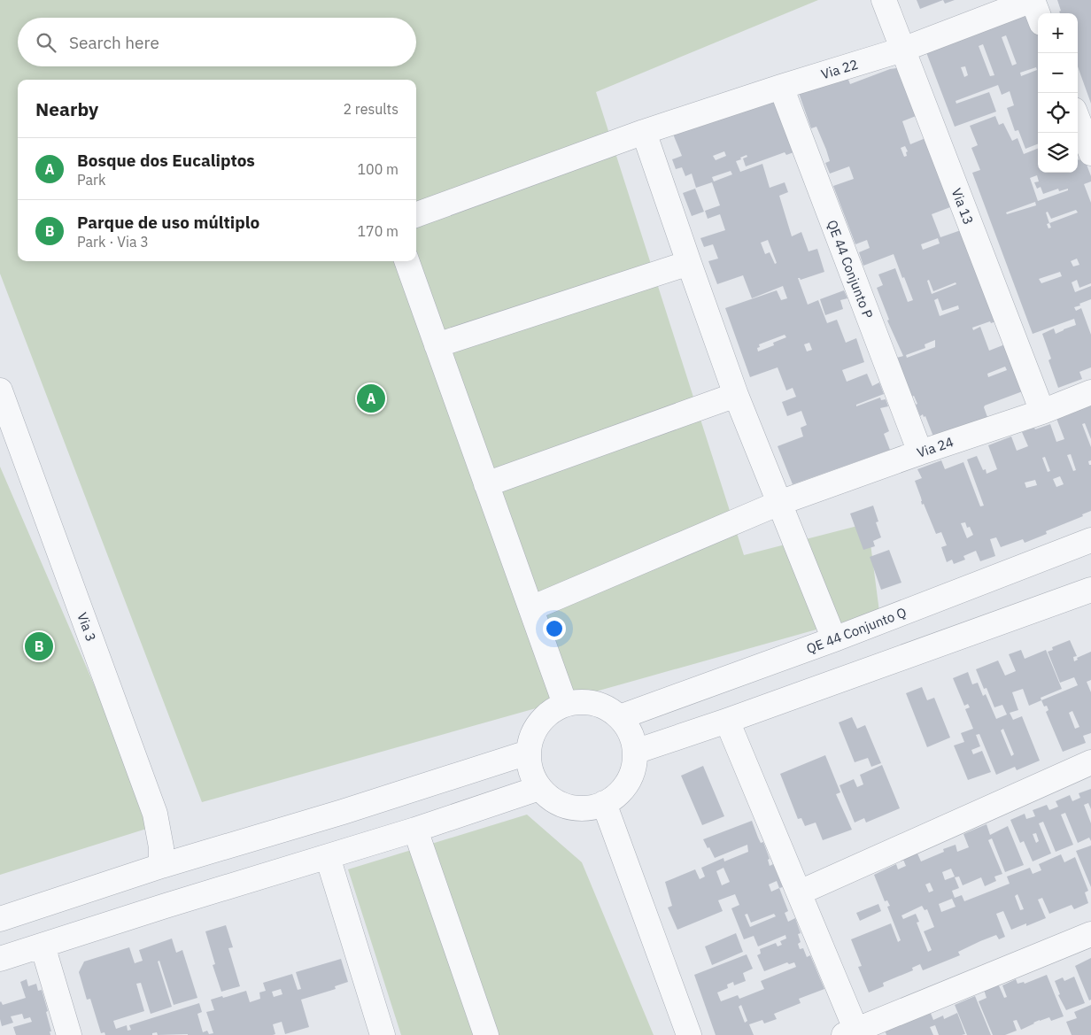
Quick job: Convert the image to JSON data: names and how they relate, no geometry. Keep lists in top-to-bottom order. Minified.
{"streets":{"street":["Via 22","Via 13","QE 44 Conjunto P","Via 24","Via 3","QE 44 Conjunto Q"]},"crossings":[["Via 22","Via 13"],["Via 22","QE 44 Conjunto P"],["Via 13","Via 24"],["QE 44 Conjunto P","Via 24"]],"page":{"map_buttons":["+","−"],"search":"Search here","heading":["Nearby","2 results"],"list":[{"mark":"A","name":"Bosque dos Eucaliptos","note":"Park","value":"100 m"},{"mark":"B","name":"Parque de uso múltiplo","note":"Park · Via 3","value":"170 m"}],"pins":["A","B"]}}
